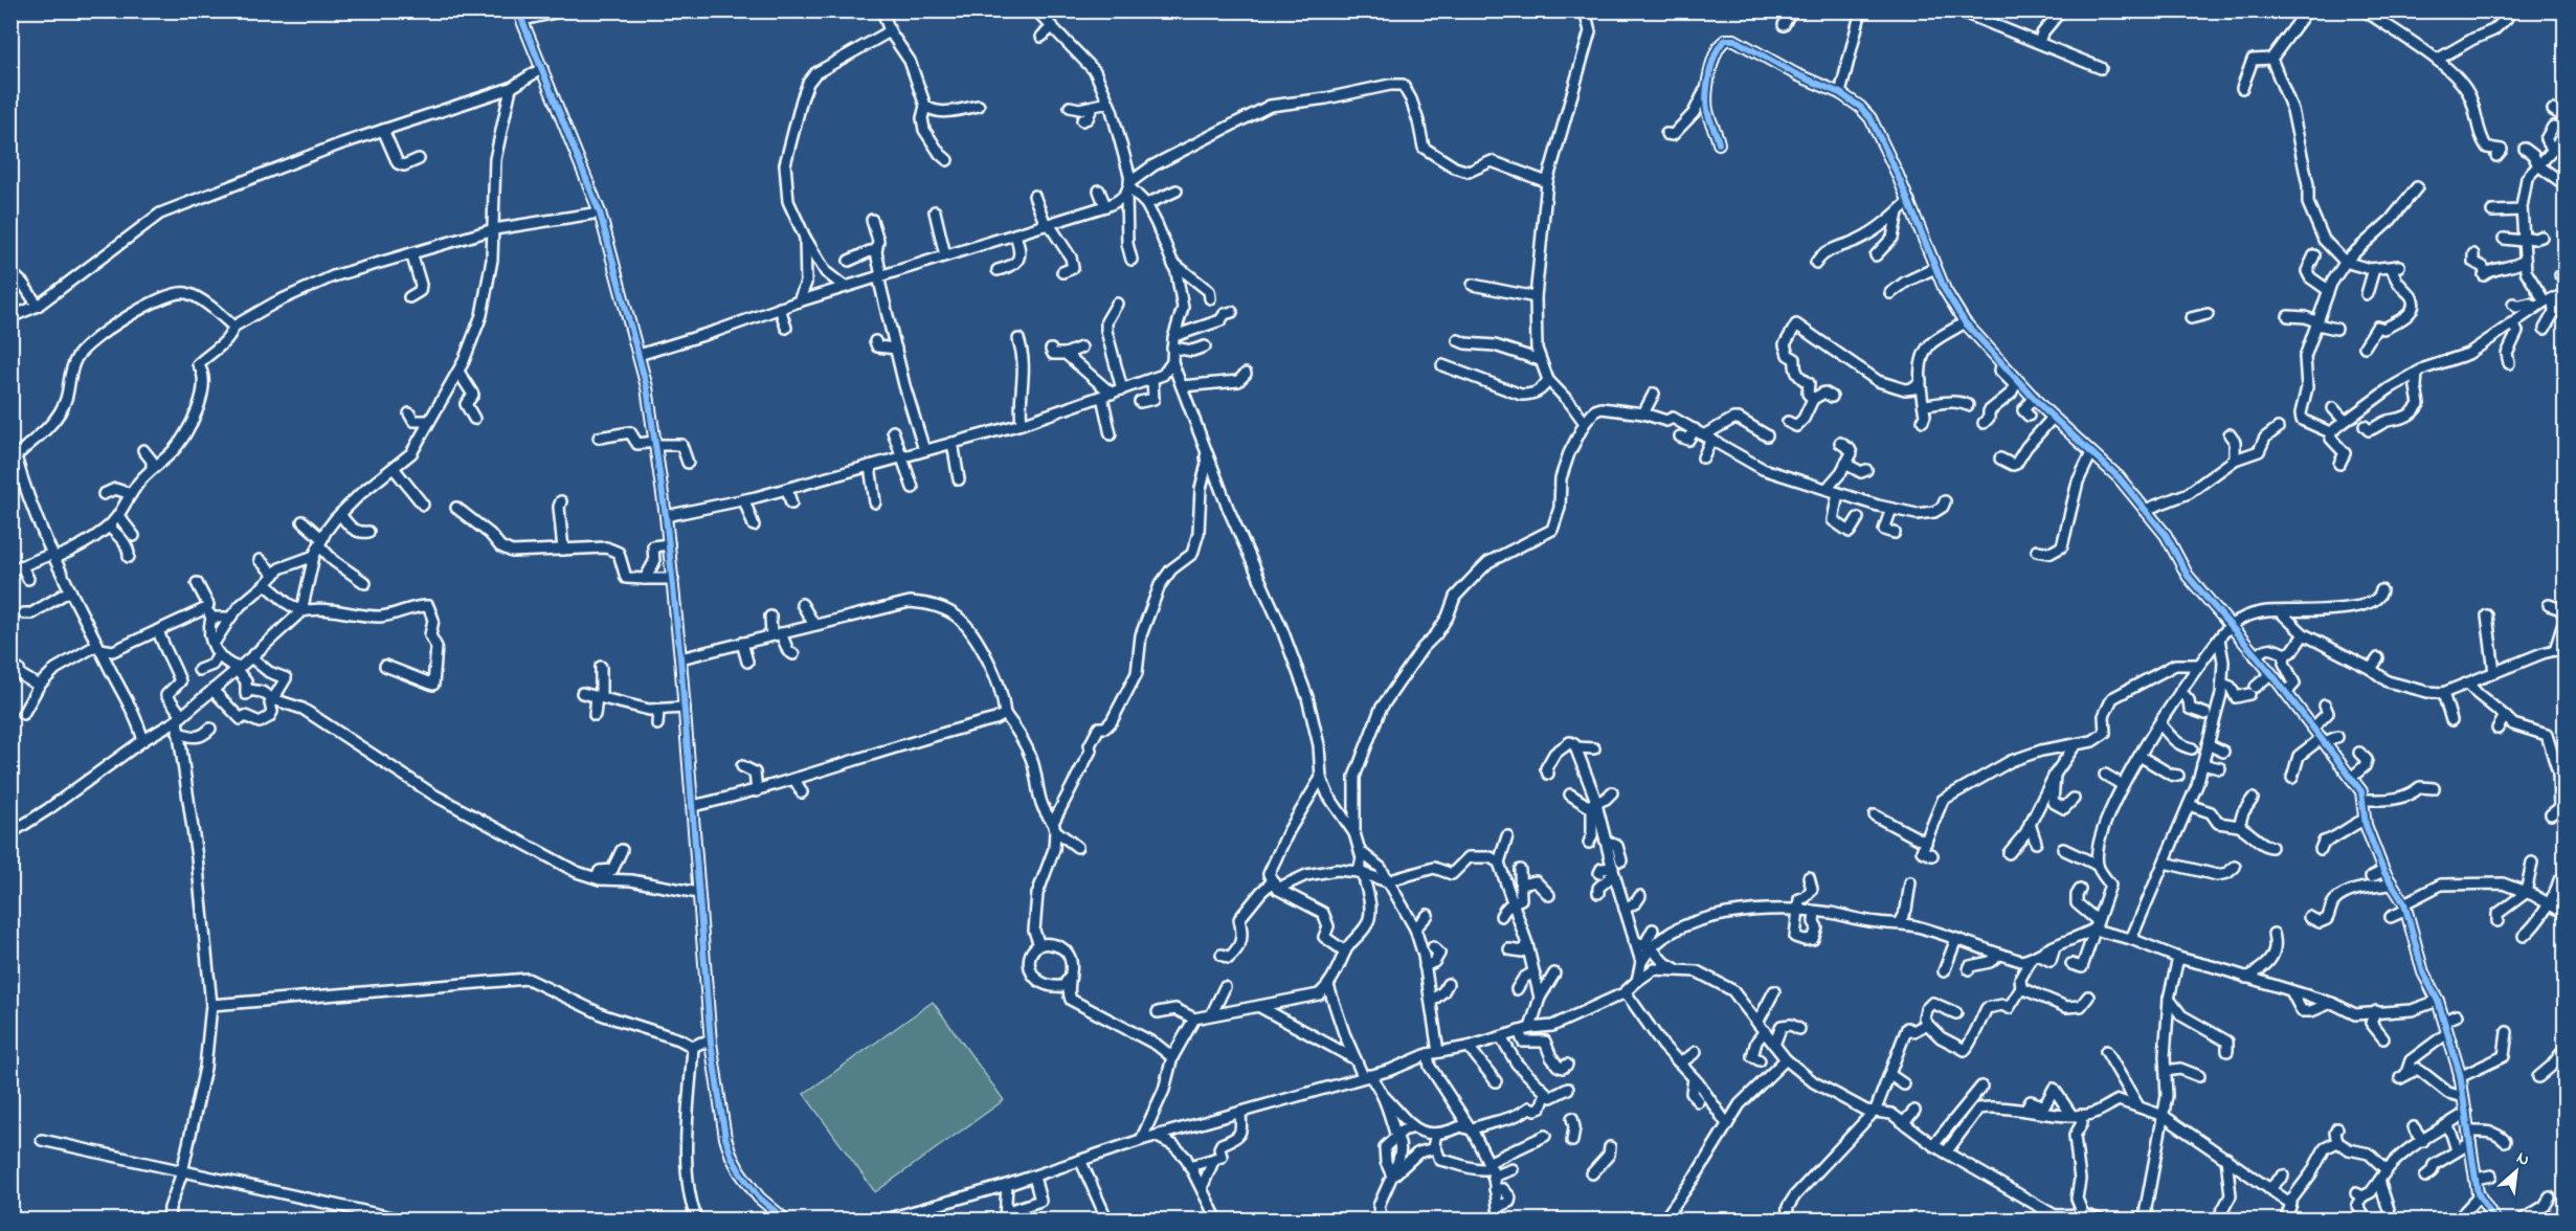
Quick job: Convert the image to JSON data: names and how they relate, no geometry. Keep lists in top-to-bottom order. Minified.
{"north":"top right"}
